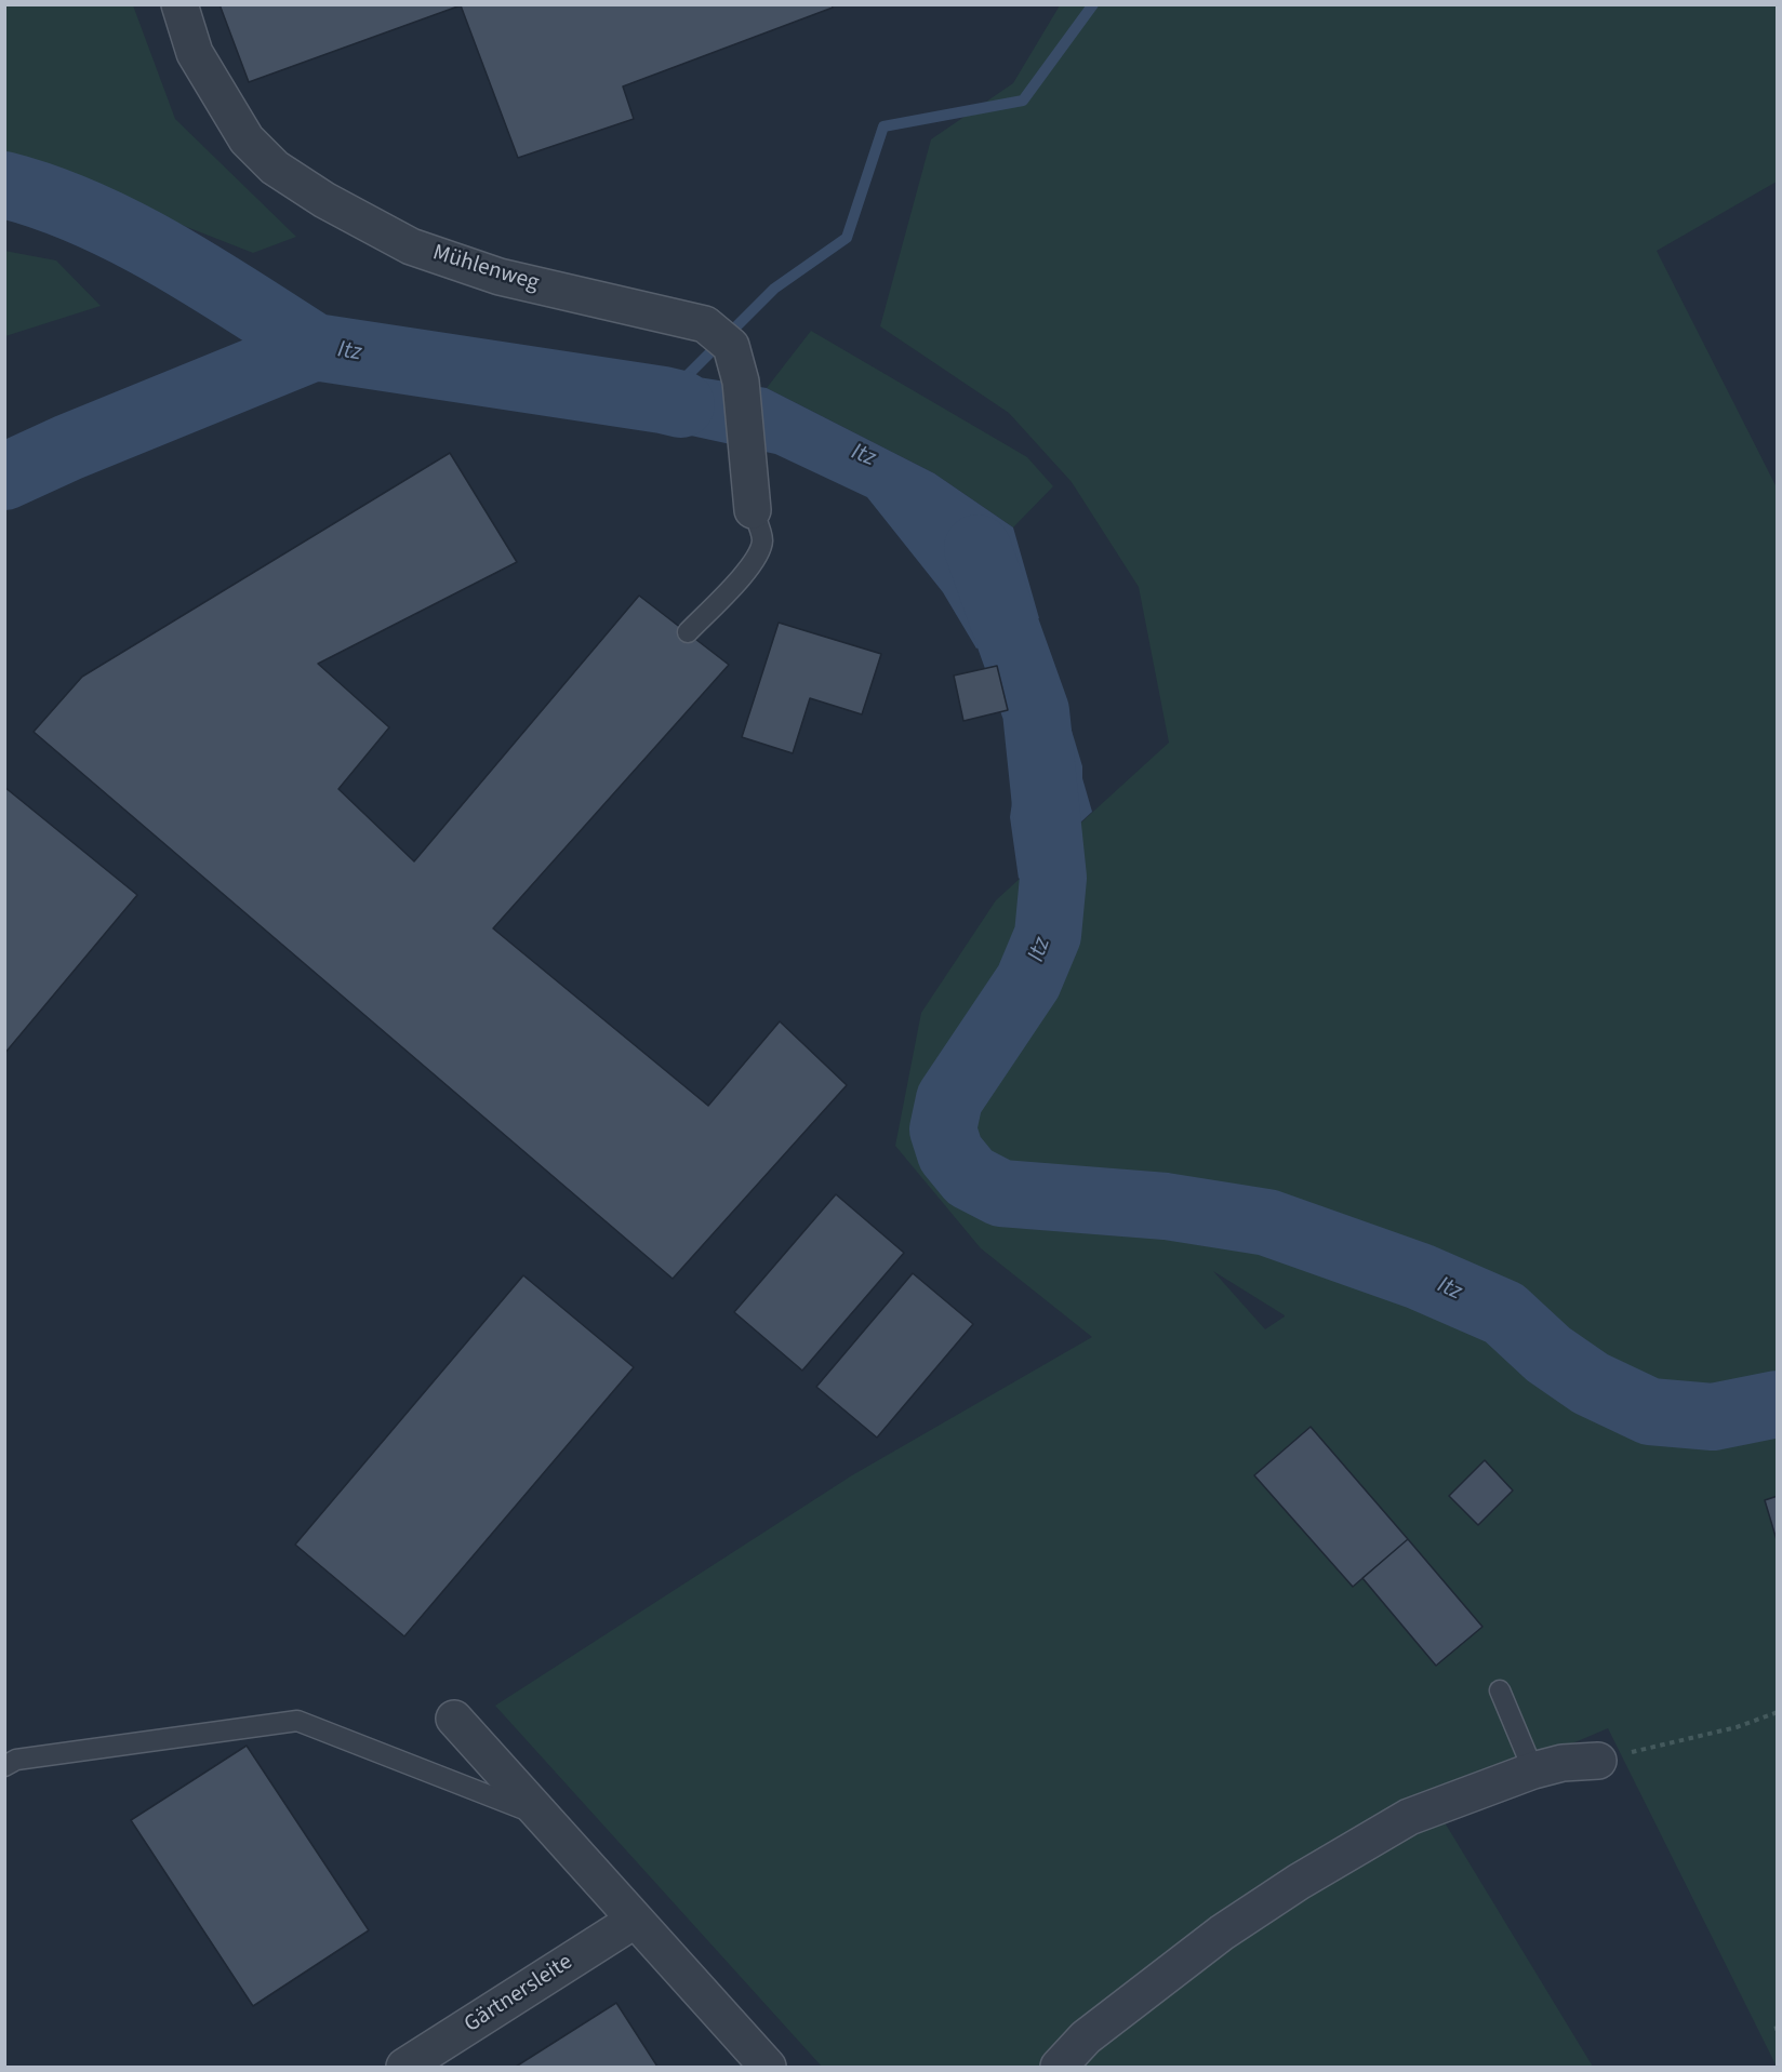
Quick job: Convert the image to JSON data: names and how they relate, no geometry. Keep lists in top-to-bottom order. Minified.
{"streets":{"street":["Mühlenweg","Gärtnersleite"]},"water":["Itz"]}
